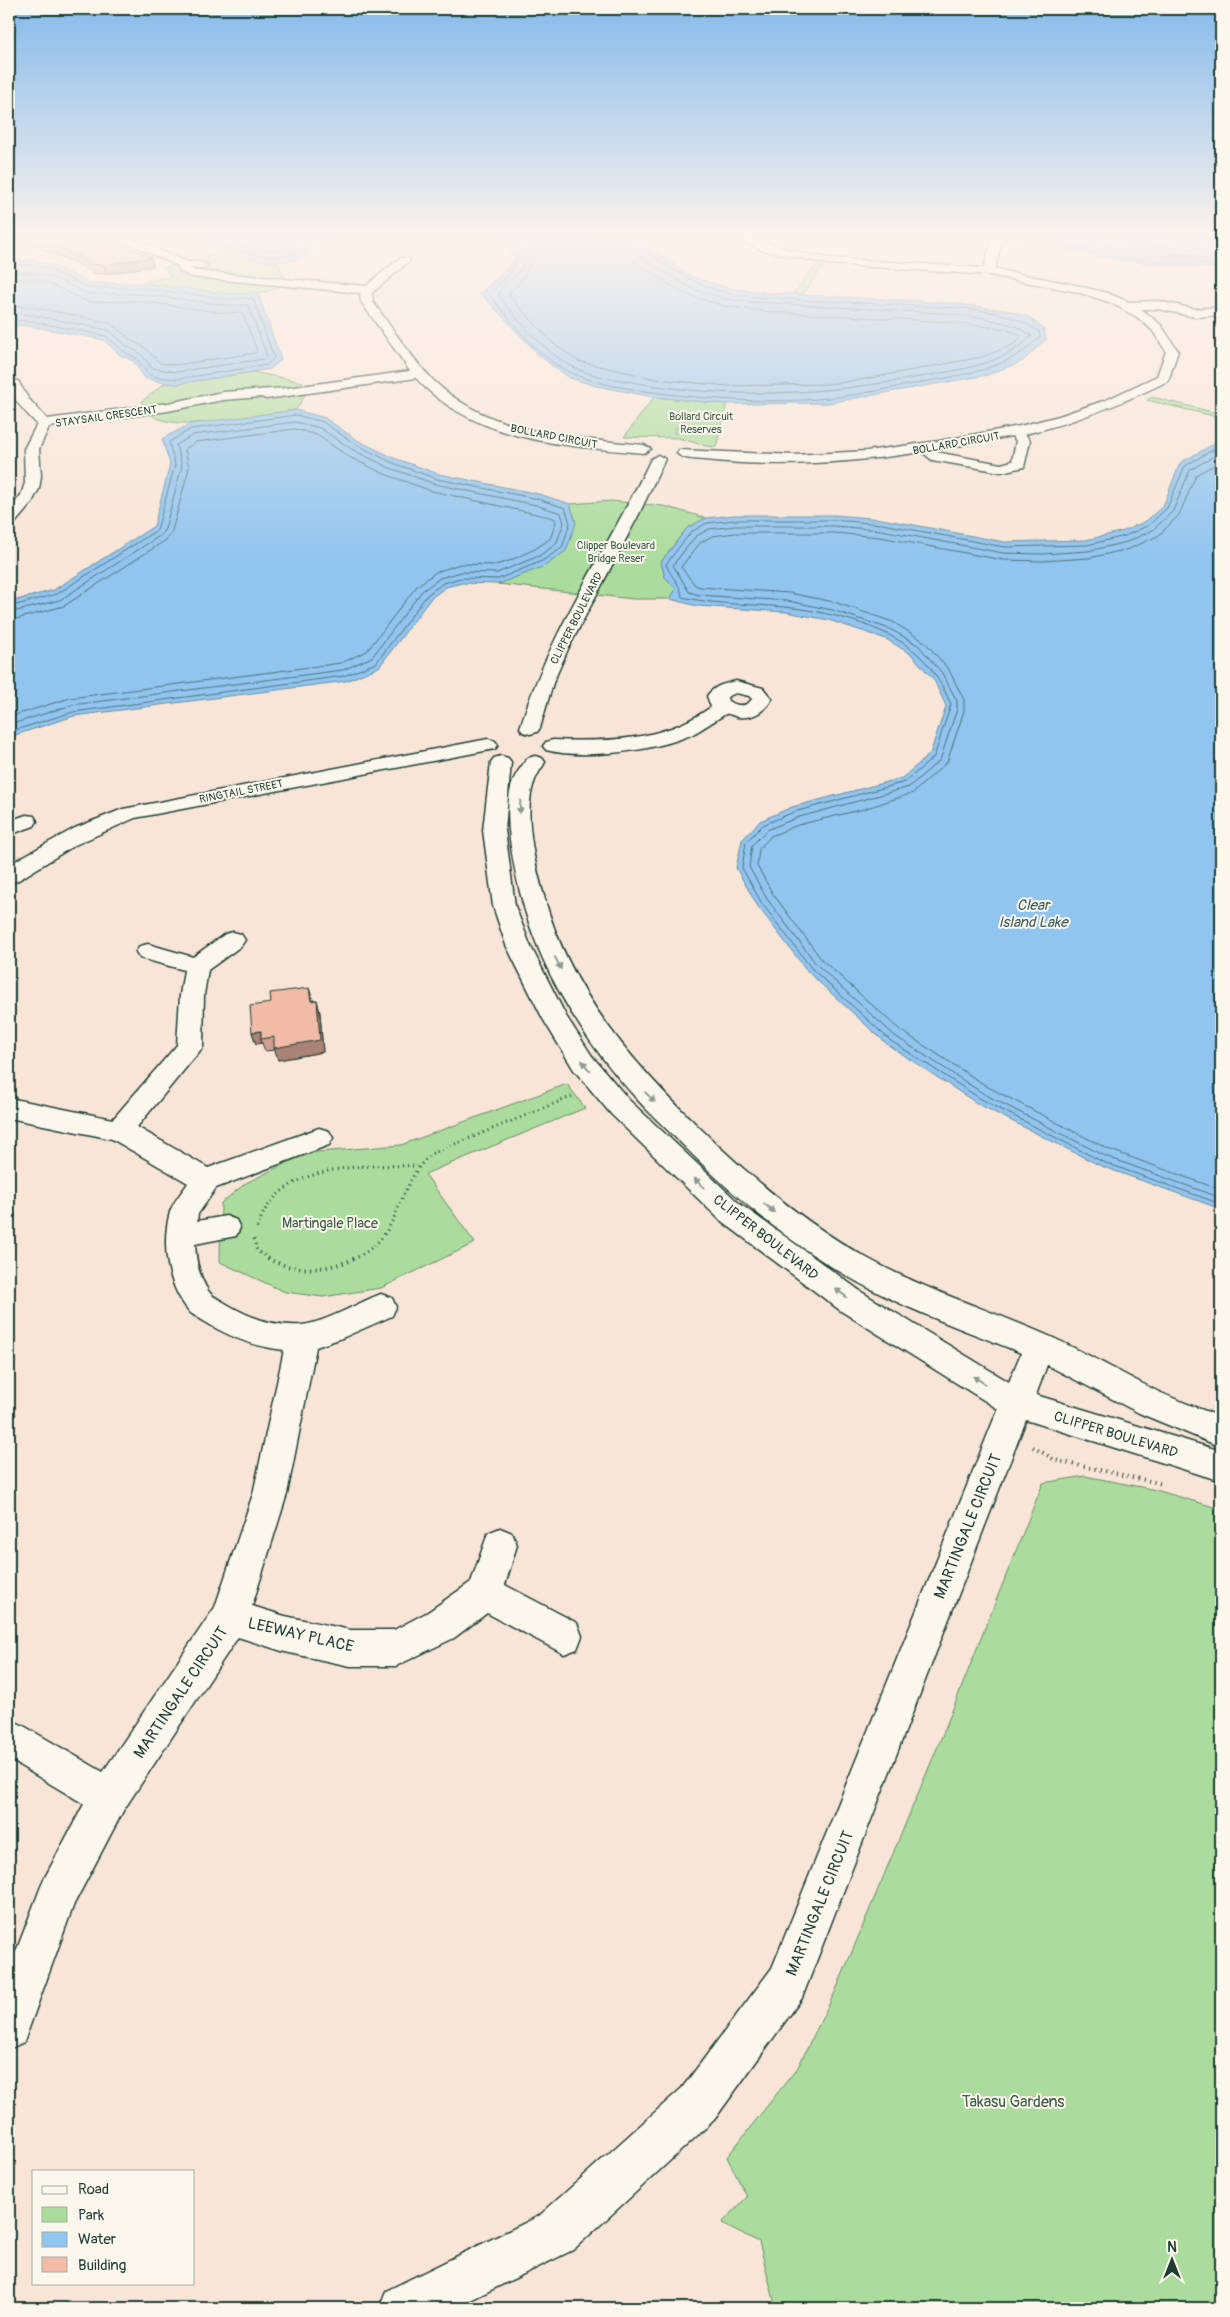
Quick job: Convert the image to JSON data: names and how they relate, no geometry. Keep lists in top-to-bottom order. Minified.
{"streets":{"street":["STAYSAIL CRESCENT","BOLLARD CIRCUIT","CLIPPER BOULEVARD","RINGTAIL STREET","MARTINGALE CIRCUIT","LEEWAY PLACE"]},"crossings":[["STAYSAIL CRESCENT","BOLLARD CIRCUIT"],["BOLLARD CIRCUIT","CLIPPER BOULEVARD"],["CLIPPER BOULEVARD","RINGTAIL STREET"],["CLIPPER BOULEVARD","MARTINGALE CIRCUIT"],["MARTINGALE CIRCUIT","LEEWAY PLACE"]],"water":["Clear Island Lake"],"parks":["Bollard Circuit Reserves","Clipper Boulevard Bridge Reser","Martingale Place","Takasu Gardens"],"legend":["Road","Park","Water","Building"],"north":"top"}
